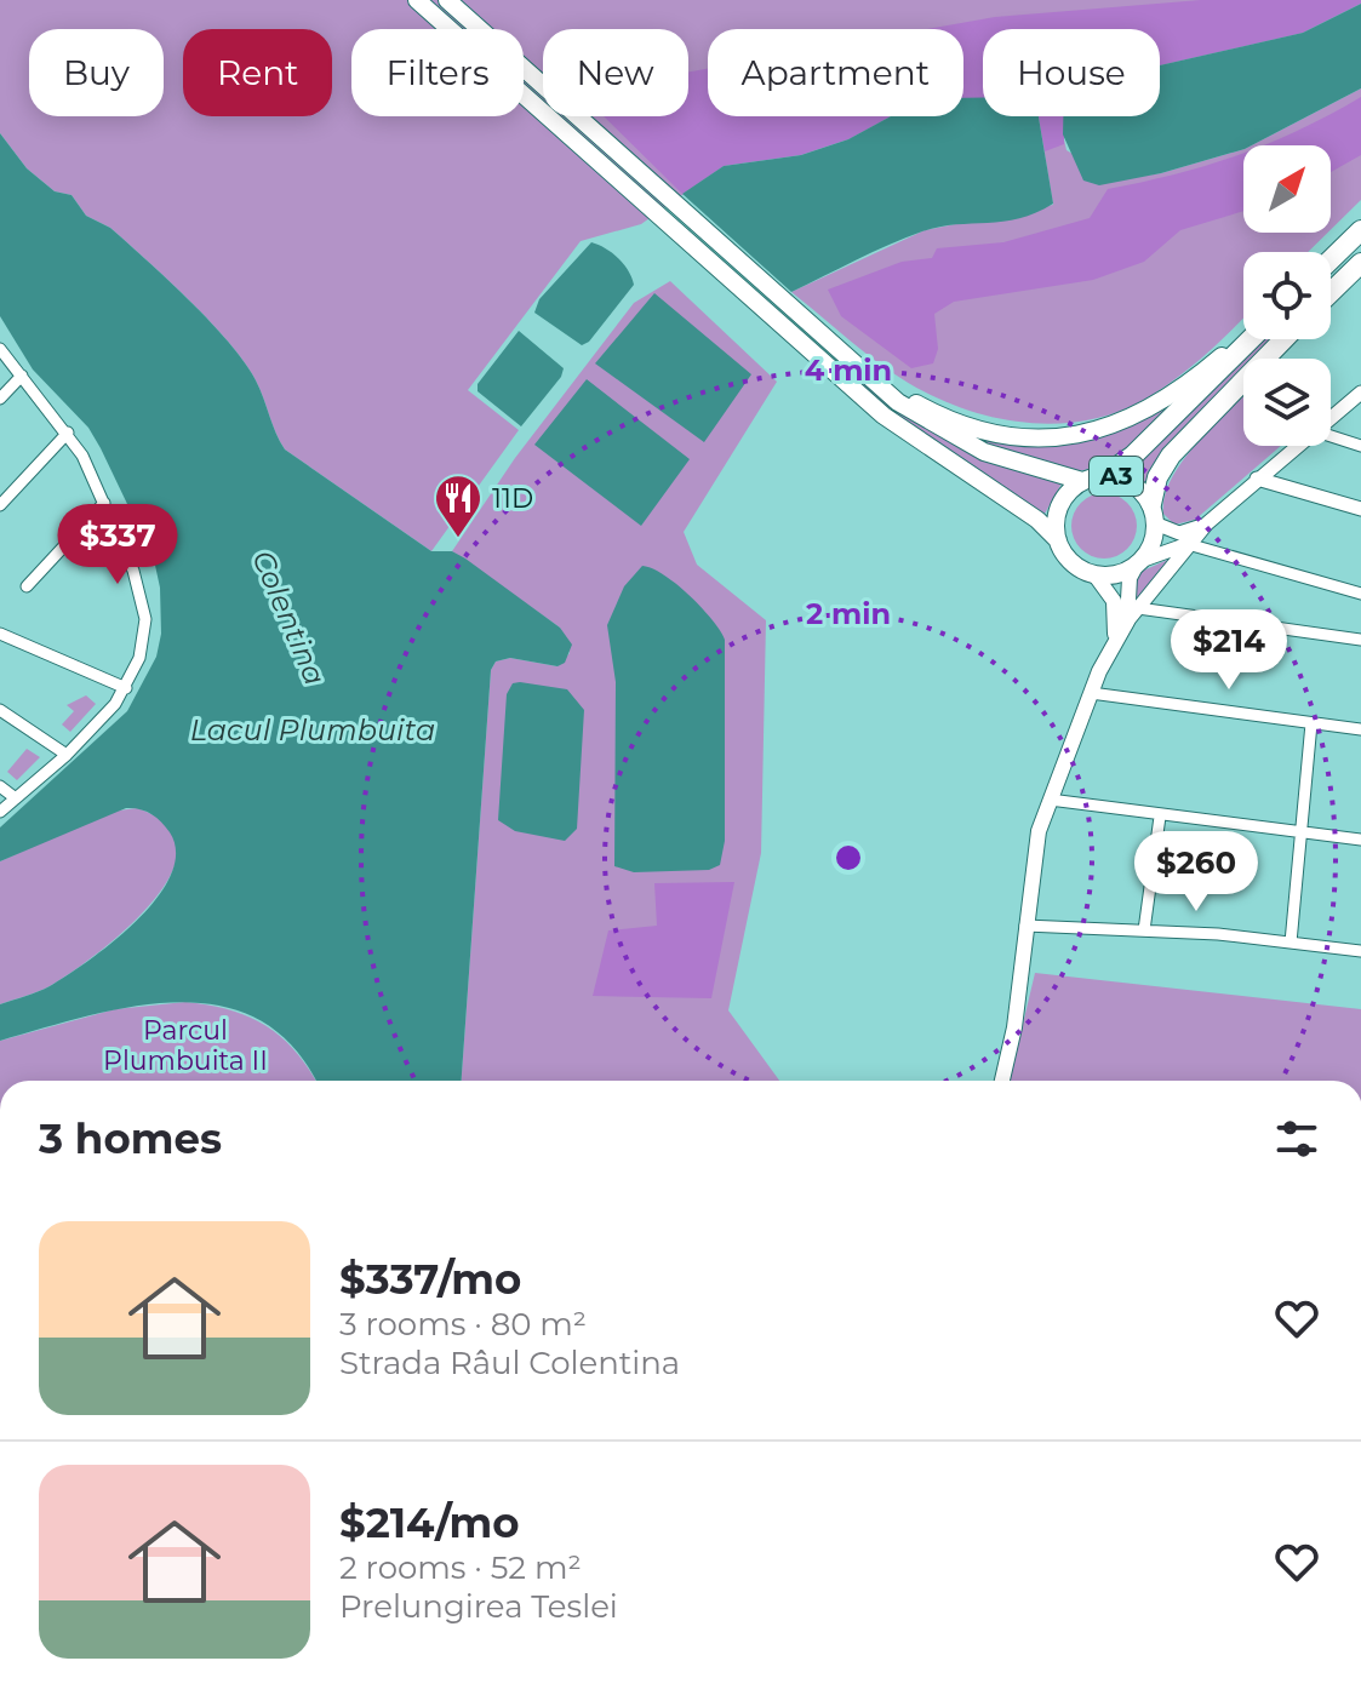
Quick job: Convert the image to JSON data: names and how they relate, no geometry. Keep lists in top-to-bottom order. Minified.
{"streets":{"highway":["A3"]},"water":["Colentina","Lacul Plumbuita"],"parks":["Parcul Plumbuita II"],"places":{"restaurant":["11D"]},"north":"top right","page":{"chip":["Buy","Rent","Filters","New","Apartment","House"],"price":["$337","$214","$260"],"heading":"3 homes","list":[{"name":"$337/mo","note":"3 rooms · 80 m² · Strada Râul Colentina"},{"name":"$214/mo","note":"2 rooms · 52 m² · Prelungirea Teslei"}]},"rings":["4 min","2 min"]}
